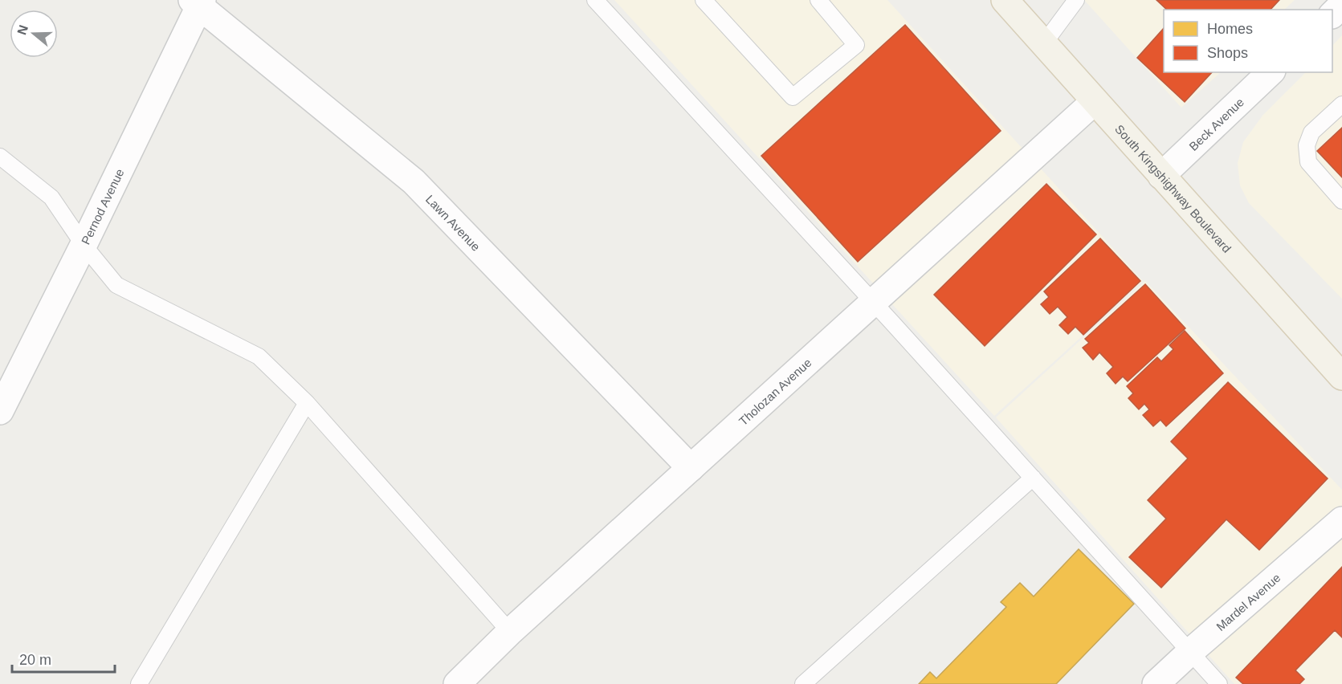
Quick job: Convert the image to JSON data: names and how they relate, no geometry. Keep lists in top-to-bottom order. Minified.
{"streets":{"main road":["South Kingshighway Boulevard"],"street":["Beck Avenue","Pernod Avenue","Lawn Avenue","Tholozan Avenue","Mardel Avenue"]},"crossings":[["Beck Avenue","South Kingshighway Boulevard"],["South Kingshighway Boulevard","Tholozan Avenue"],["Pernod Avenue","Lawn Avenue"],["Lawn Avenue","Tholozan Avenue"]],"legend":["Homes","Shops"],"scale_bar":"20 m","north":"left"}
